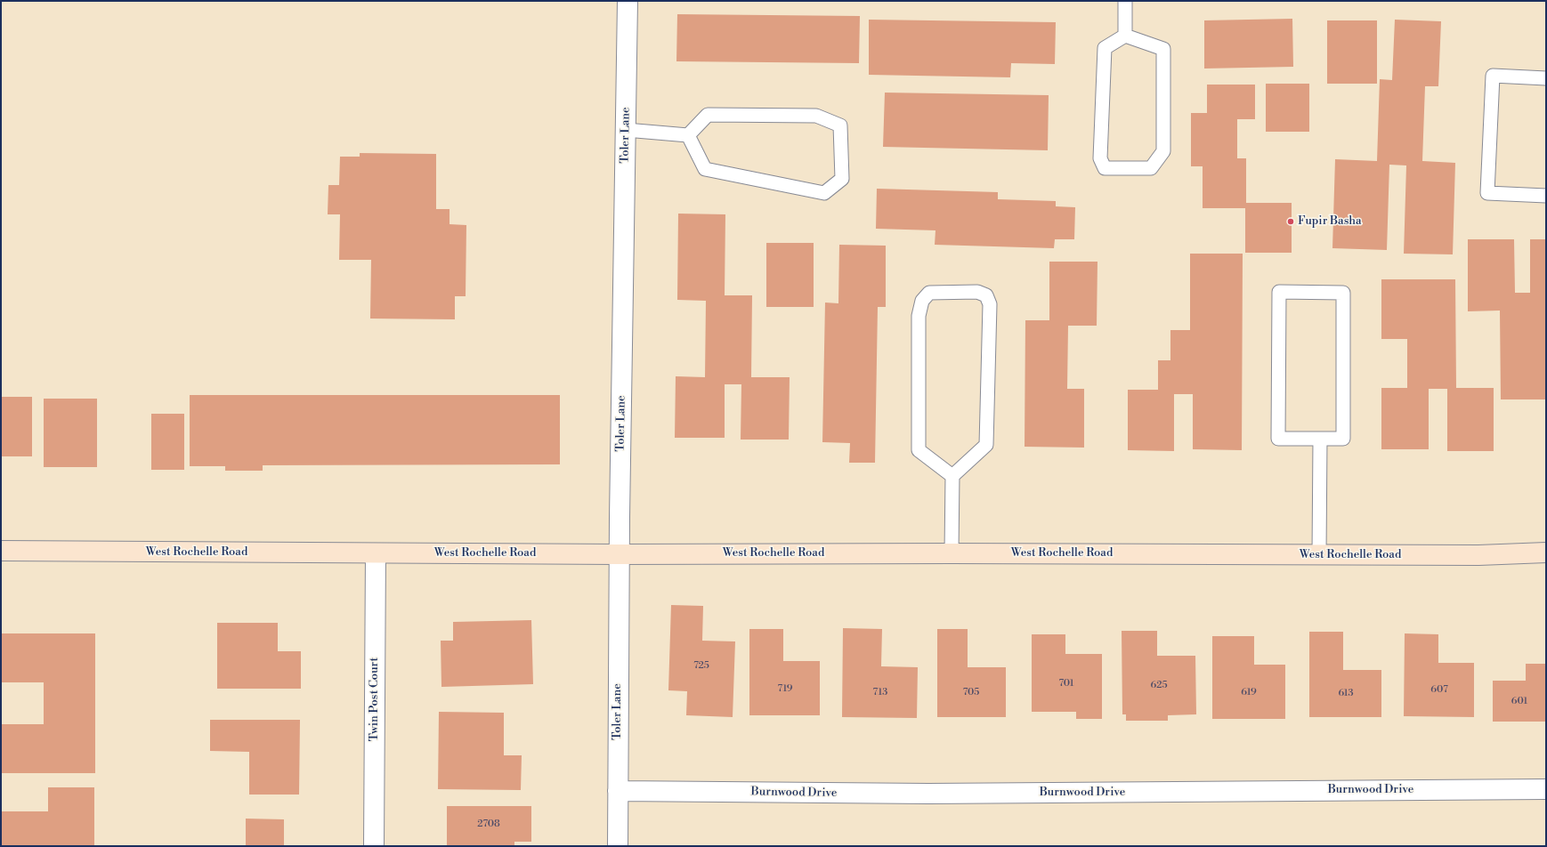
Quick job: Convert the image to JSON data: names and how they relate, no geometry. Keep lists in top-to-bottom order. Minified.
{"streets":{"main road":["West Rochelle Road"],"street":["Toler Lane","Twin Post Court","Burnwood Drive"]},"crossings":[["Toler Lane","West Rochelle Road"],["Toler Lane","Burnwood Drive"],["West Rochelle Road","Twin Post Court"]],"places":["Fupir Basha"],"house_numbers":["725","701","625","719","607","713","705","619","613","601","2708"]}
